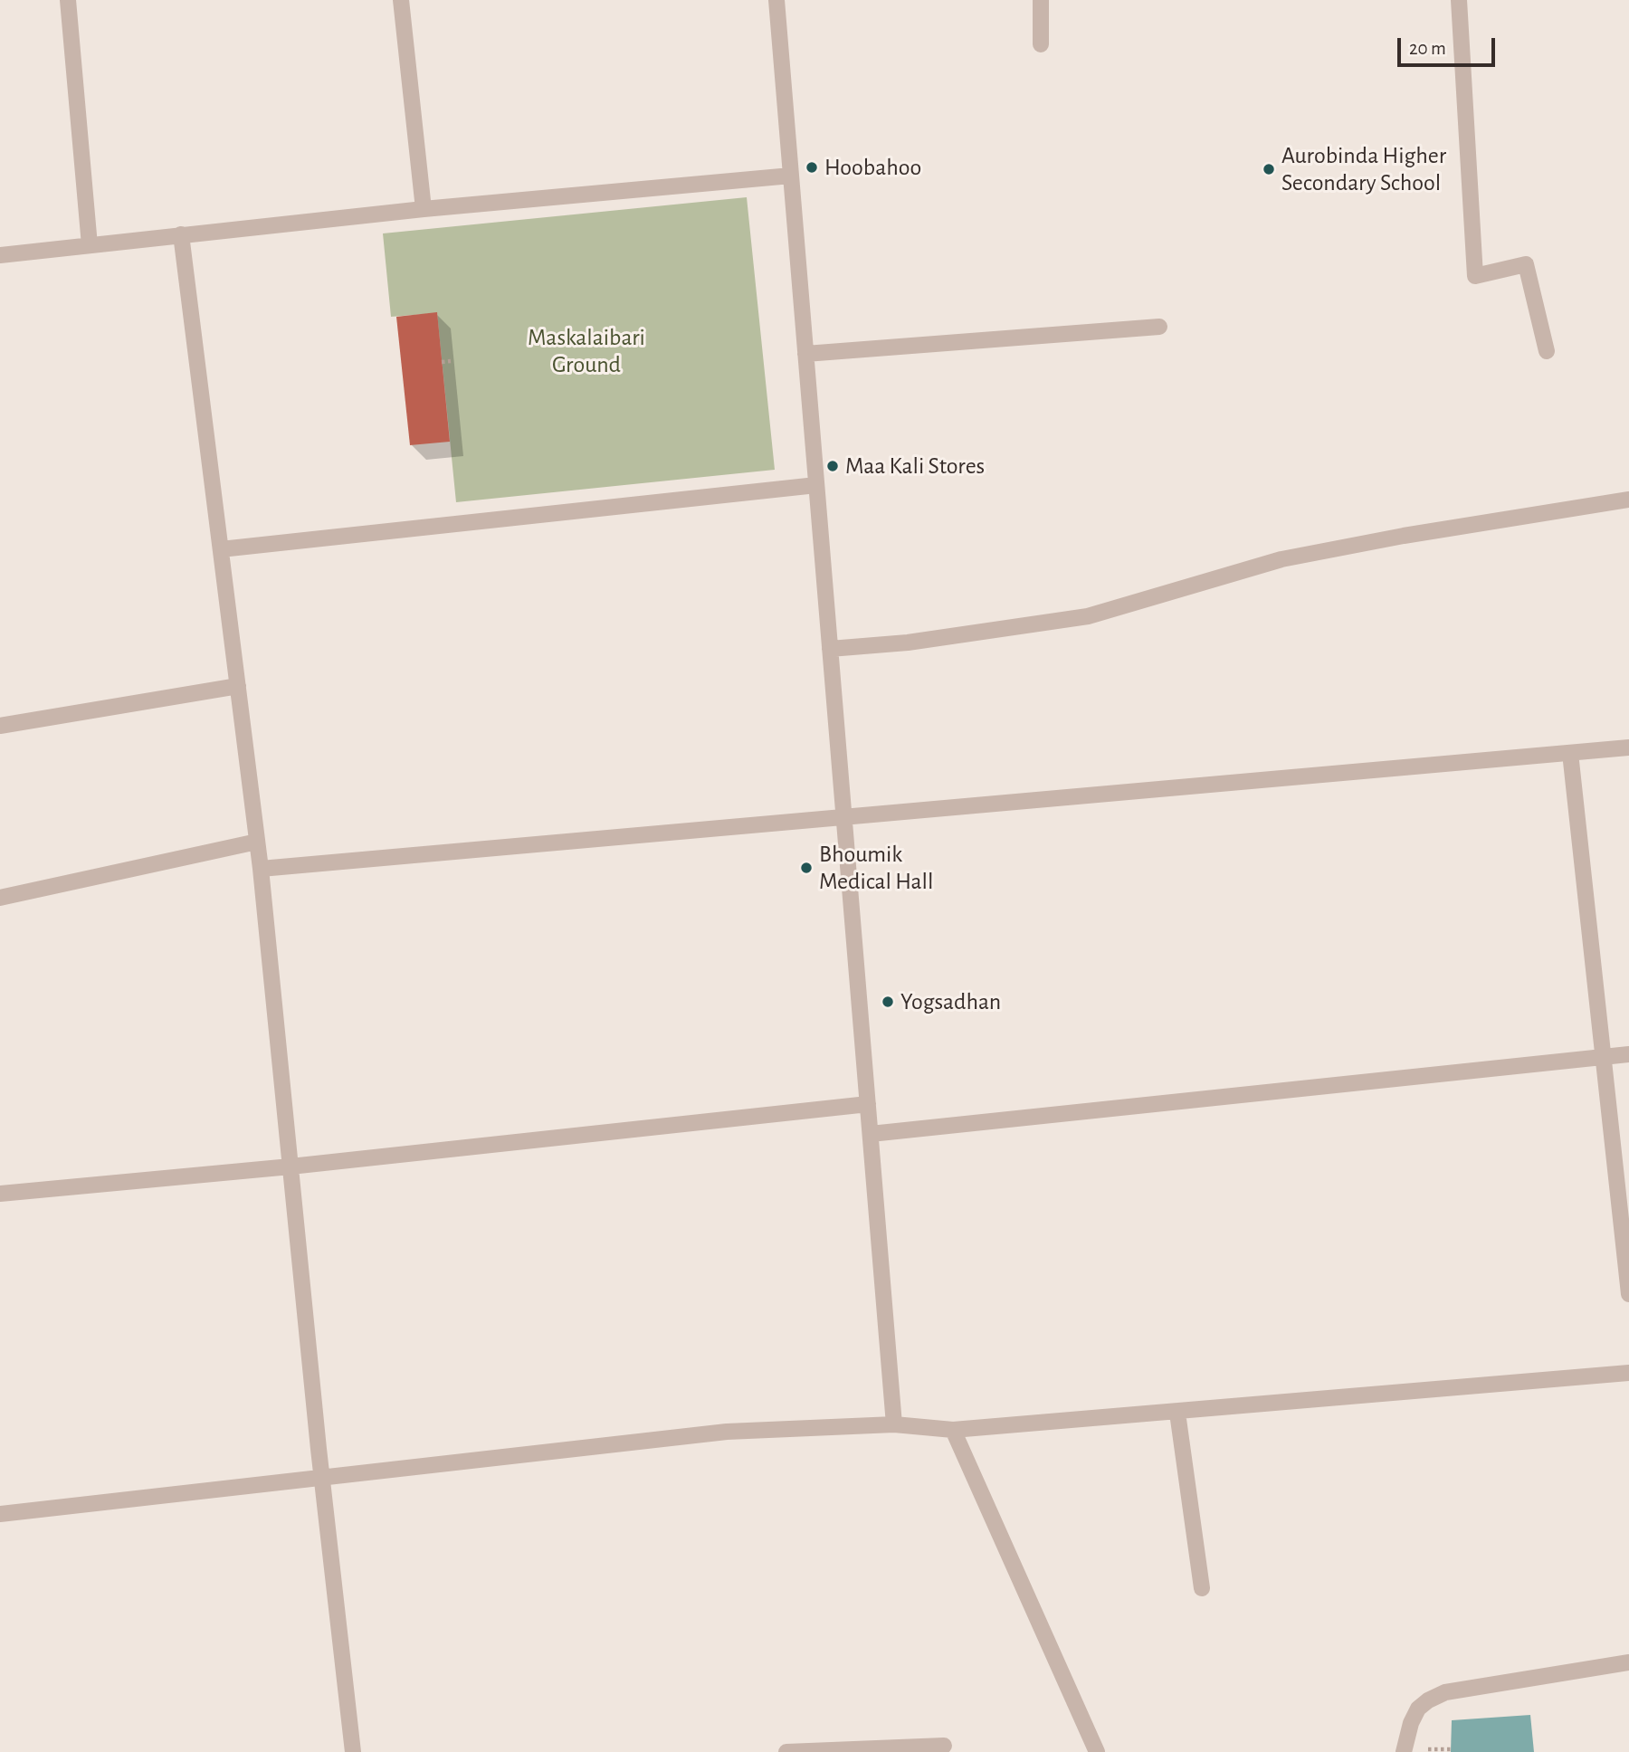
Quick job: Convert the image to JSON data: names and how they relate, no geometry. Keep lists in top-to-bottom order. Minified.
{"parks":["Maskalaibari Ground"],"places":["Hoobahoo","Aurobinda Higher Secondary School","Maa Kali Stores","Bhoumik Medical Hall","Yogsadhan"],"scale_bar":"20 m"}
